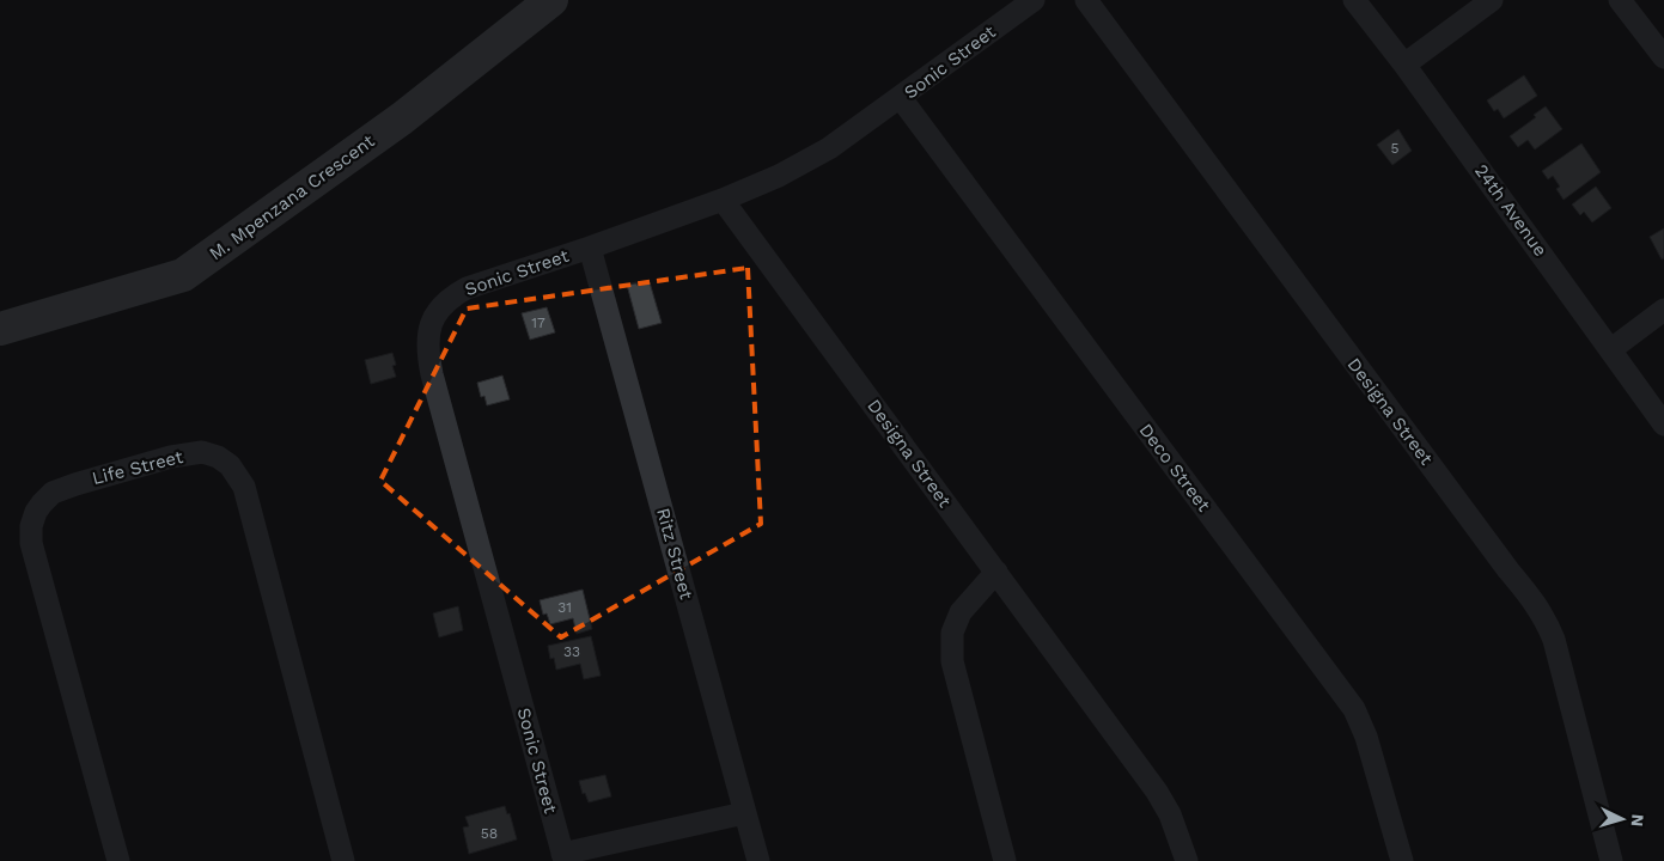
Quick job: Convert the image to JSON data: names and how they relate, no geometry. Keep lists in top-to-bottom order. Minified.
{"streets":{"main road":["M. Mpenzana Crescent"],"street":["Sonic Street","24th Avenue","Designa Street","Life Street","Deco Street","Ritz Street"]},"crossings":[["Sonic Street","Designa Street"],["Sonic Street","Deco Street"],["Sonic Street","Ritz Street"]],"house_numbers":["5","17","31","33","58"],"north":"right"}
